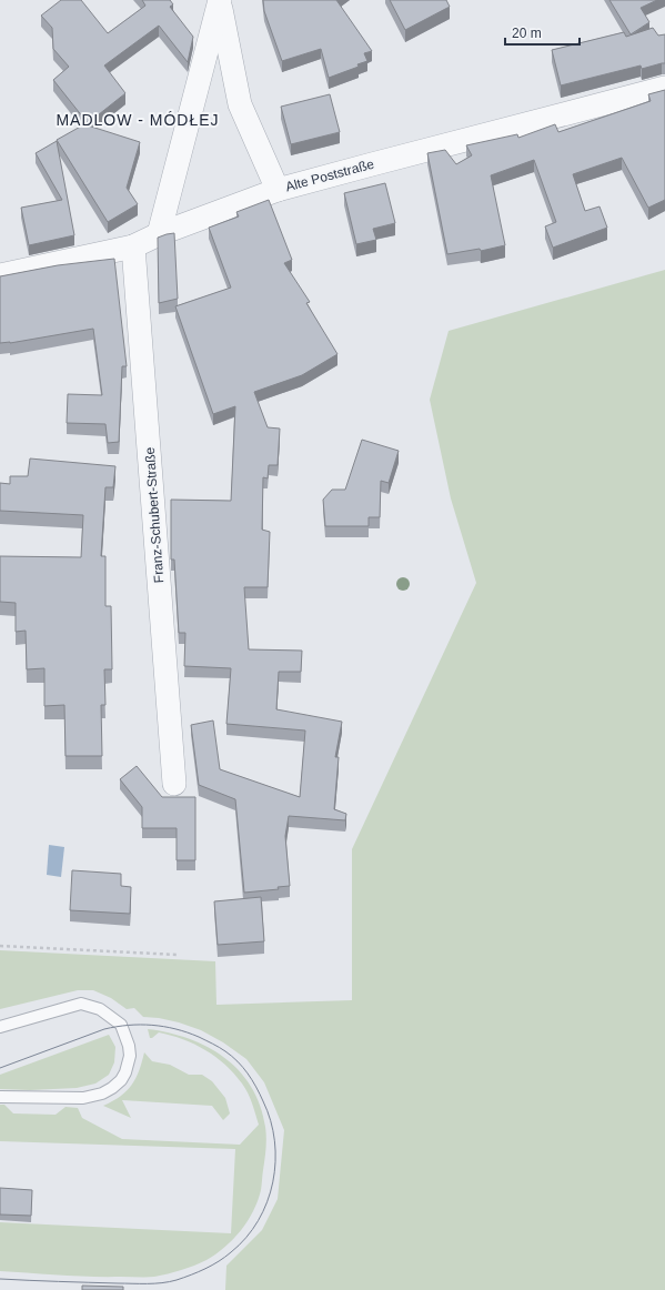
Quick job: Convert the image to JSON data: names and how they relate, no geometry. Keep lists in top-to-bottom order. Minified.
{"streets":{"street":["Alte Poststraße","Franz-Schubert-Straße"]},"crossings":[["Alte Poststraße","Franz-Schubert-Straße"]],"districts":["MADLOW - MÓDŁEJ"],"scale_bar":"20 m"}
